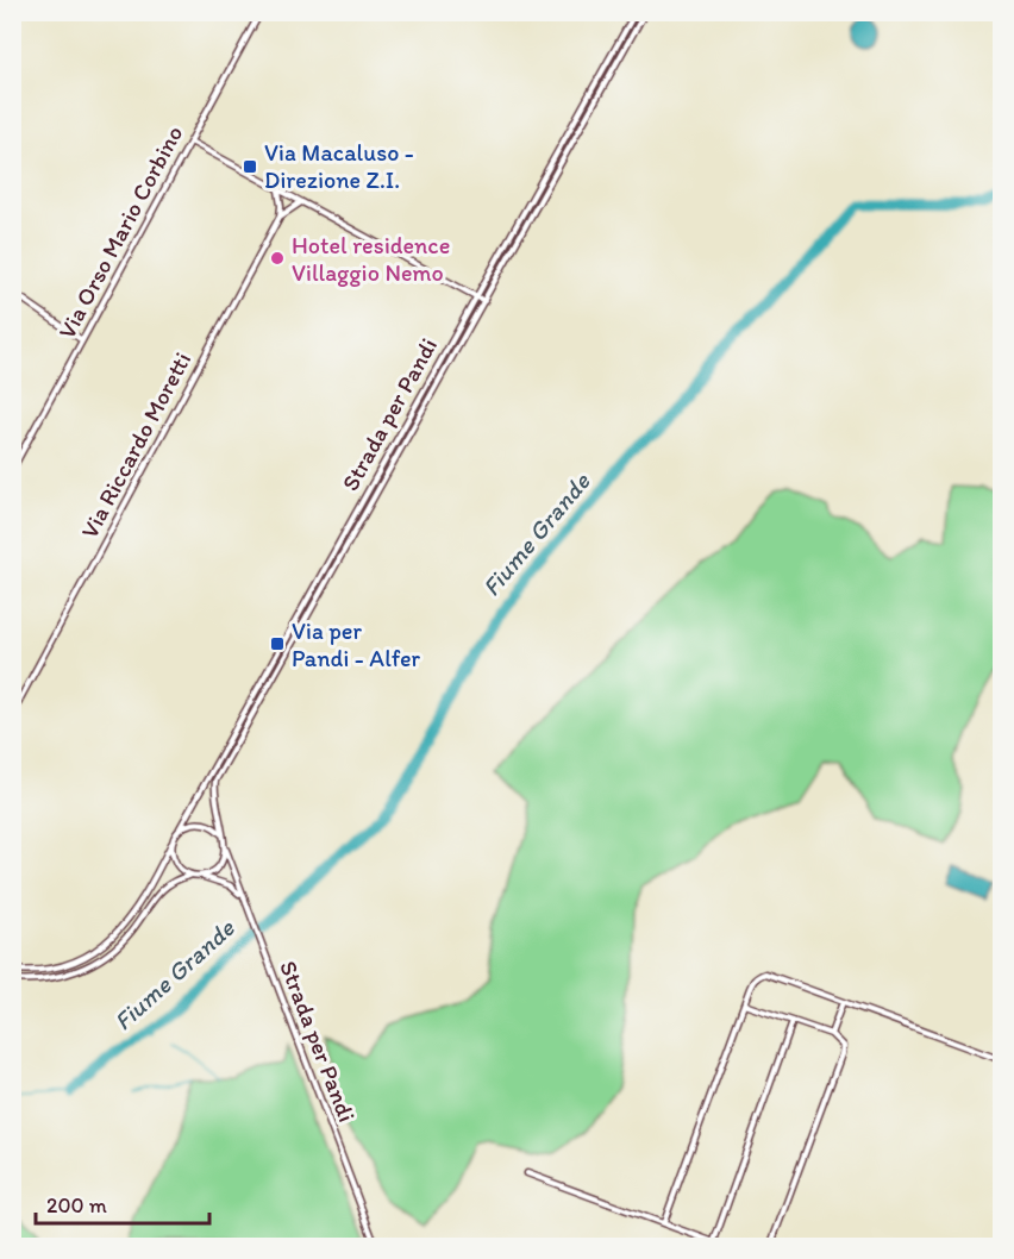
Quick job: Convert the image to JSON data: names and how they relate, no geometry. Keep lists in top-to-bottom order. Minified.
{"streets":{"street":["Via Orso Mario Corbino","Strada per Pandi","Via Riccardo Moretti"]},"water":["Fiume Grande"],"places":{"transit":["Via Macaluso - Direzione Z.I.","Via per Pandi - Alfer"],"other":["Hotel residence Villaggio Nemo"]},"scale_bar":"200 m"}
